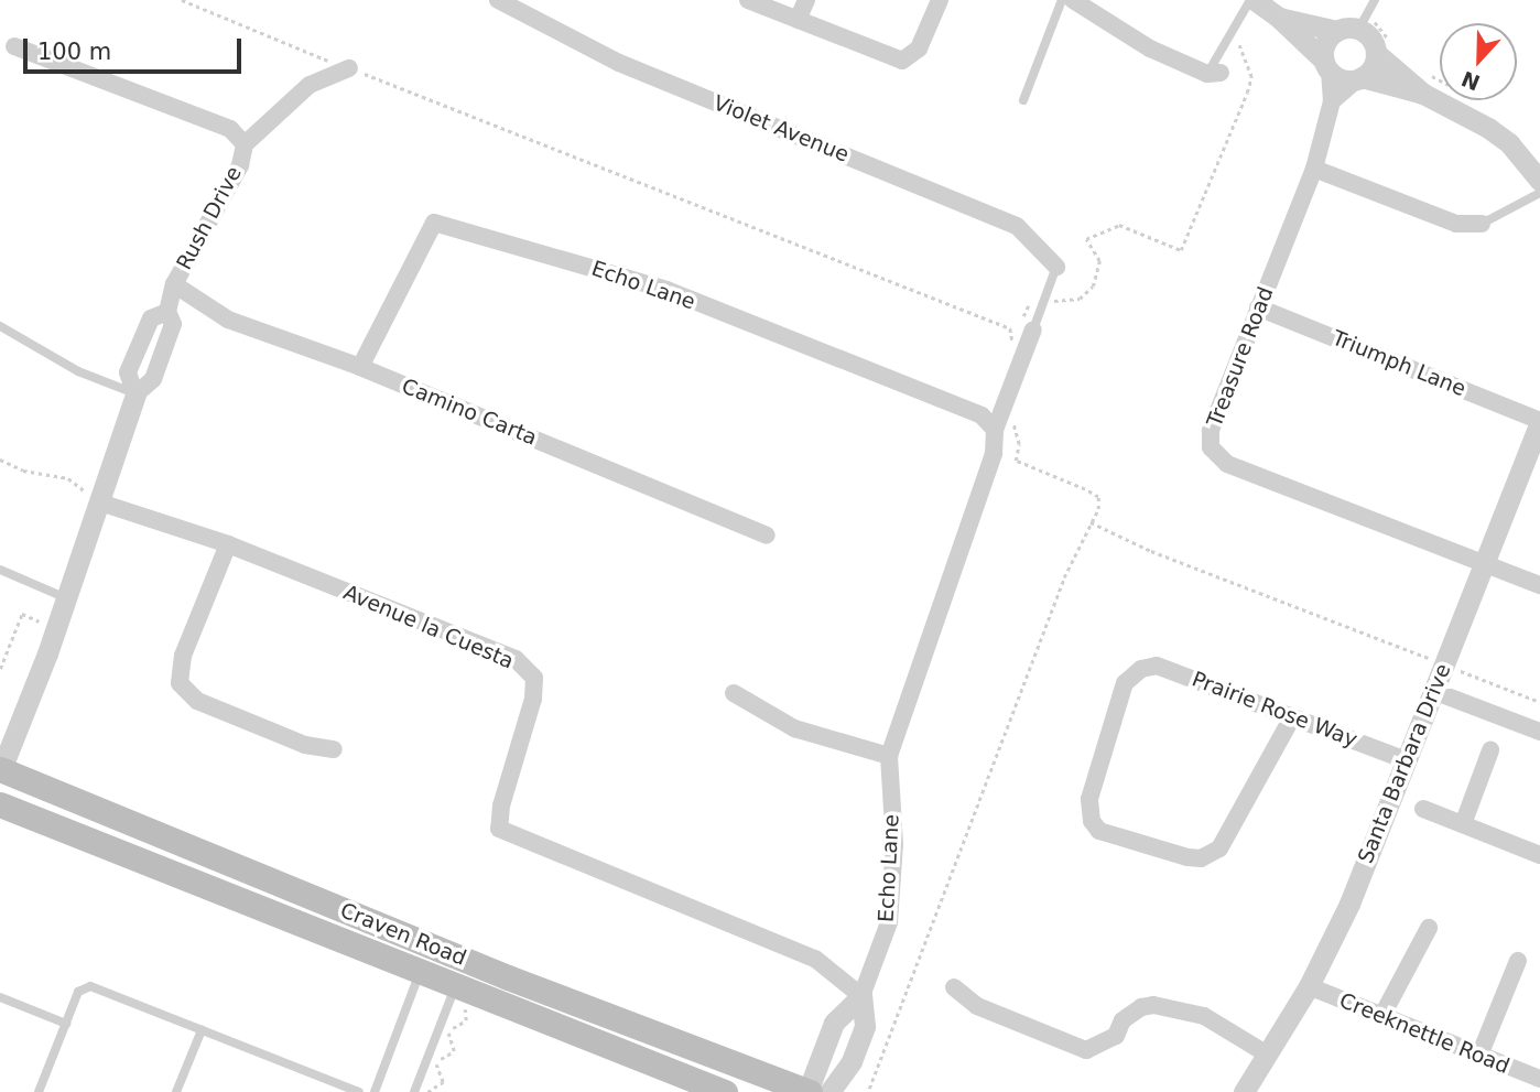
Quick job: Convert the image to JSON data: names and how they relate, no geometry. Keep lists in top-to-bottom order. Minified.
{"streets":{"main road":["Craven Road"],"street":["Violet Avenue","Rush Drive","Echo Lane","Treasure Road","Triumph Lane","Camino Carta","Avenue la Cuesta","Prairie Rose Way","Santa Barbara Drive","Creeknettle Road"]},"crossings":[["Rush Drive","Camino Carta"],["Rush Drive","Avenue la Cuesta"],["Rush Drive","Craven Road"],["Echo Lane","Camino Carta"],["Echo Lane","Avenue la Cuesta"],["Echo Lane","Craven Road"],["Treasure Road","Triumph Lane"],["Treasure Road","Santa Barbara Drive"],["Triumph Lane","Santa Barbara Drive"],["Prairie Rose Way","Santa Barbara Drive"],["Santa Barbara Drive","Creeknettle Road"]],"scale_bar":"100 m","north":"bottom"}
